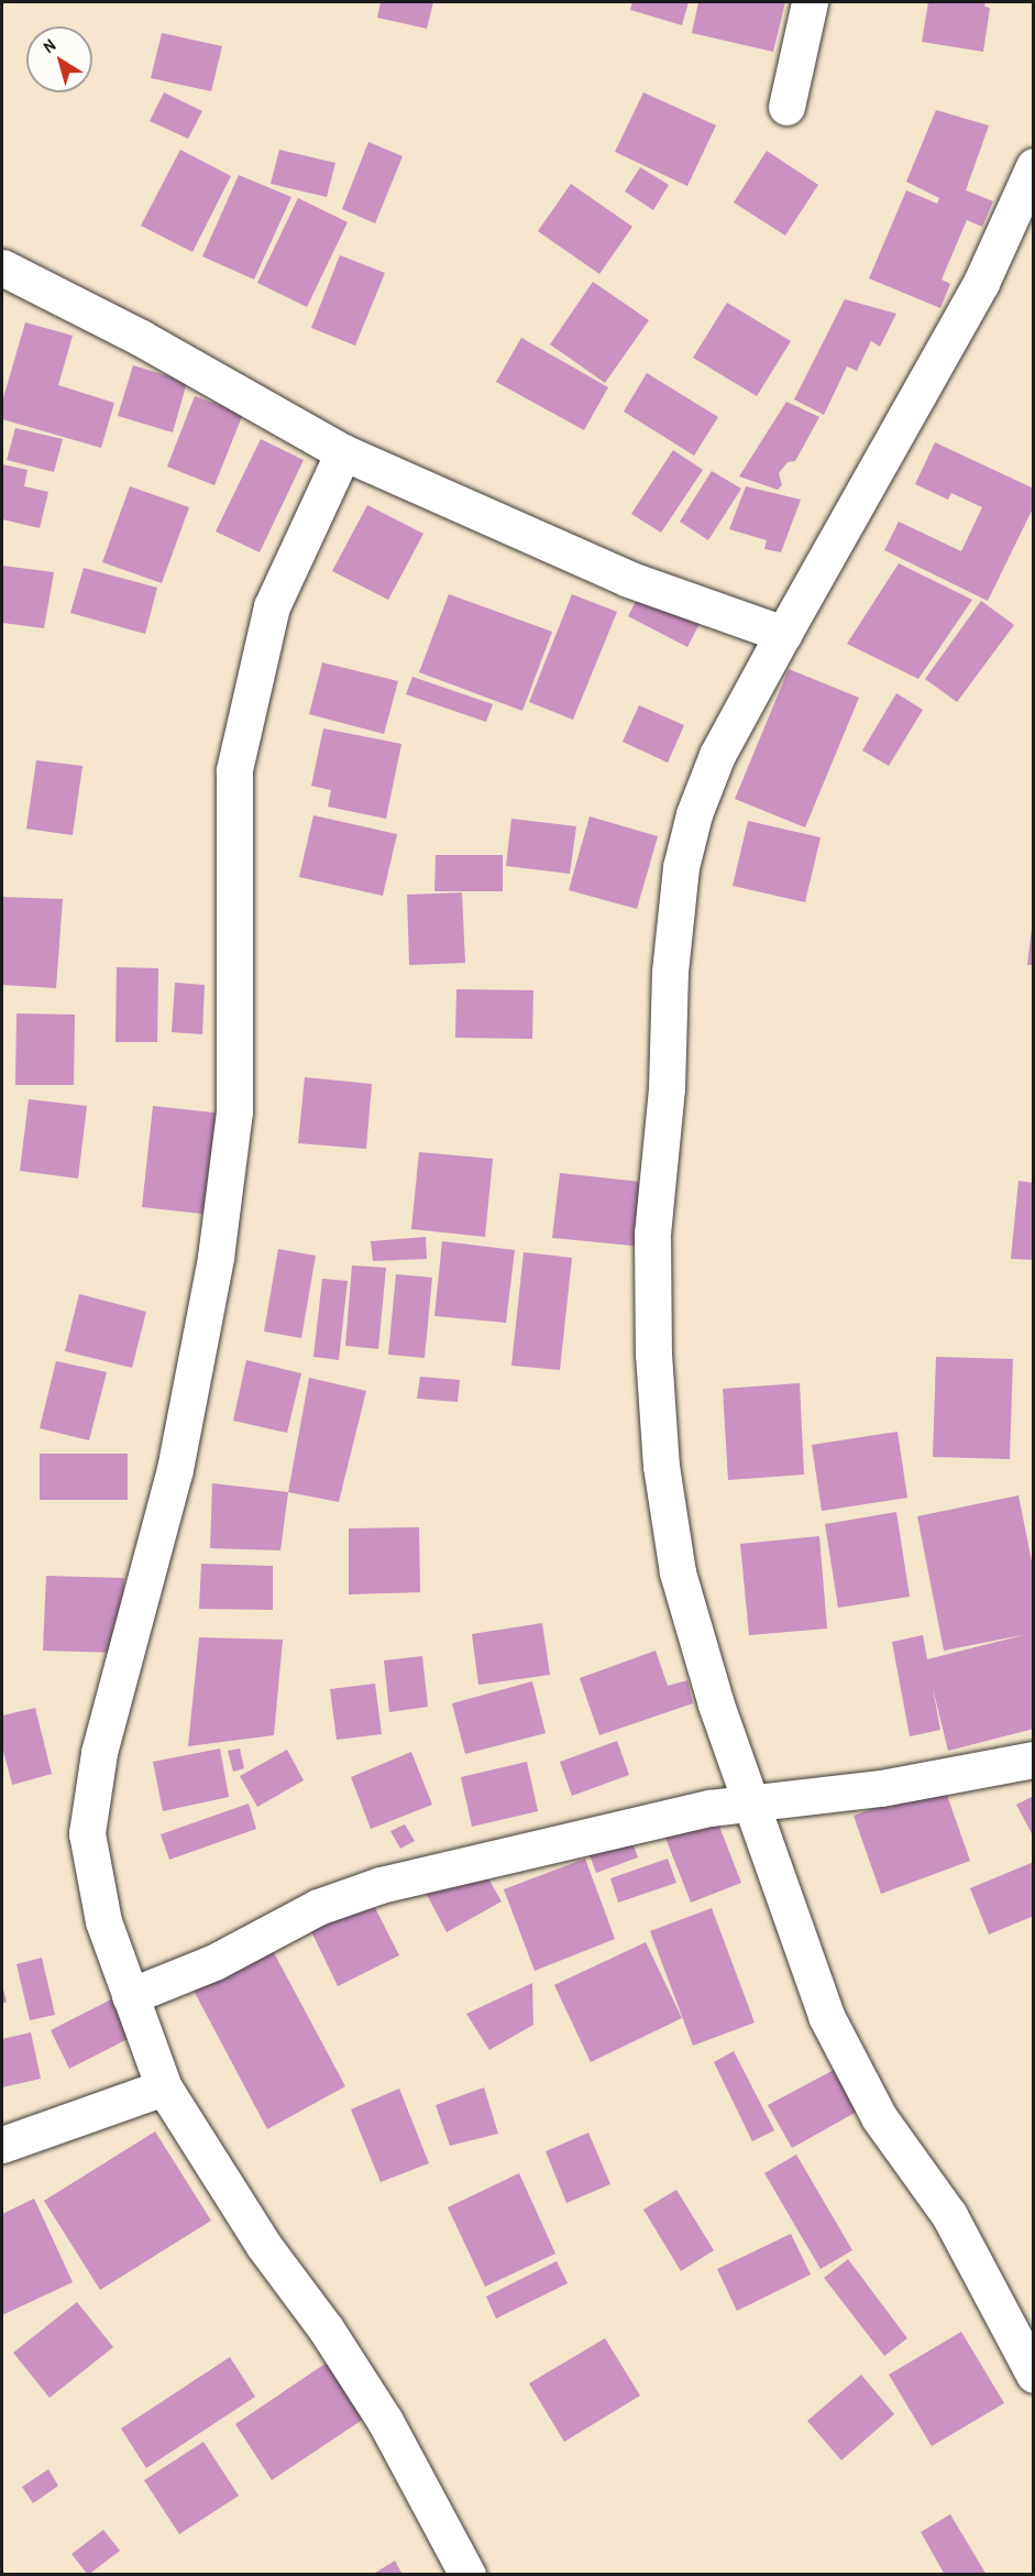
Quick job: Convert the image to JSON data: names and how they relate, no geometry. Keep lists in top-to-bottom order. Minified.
{"north":"top left"}
